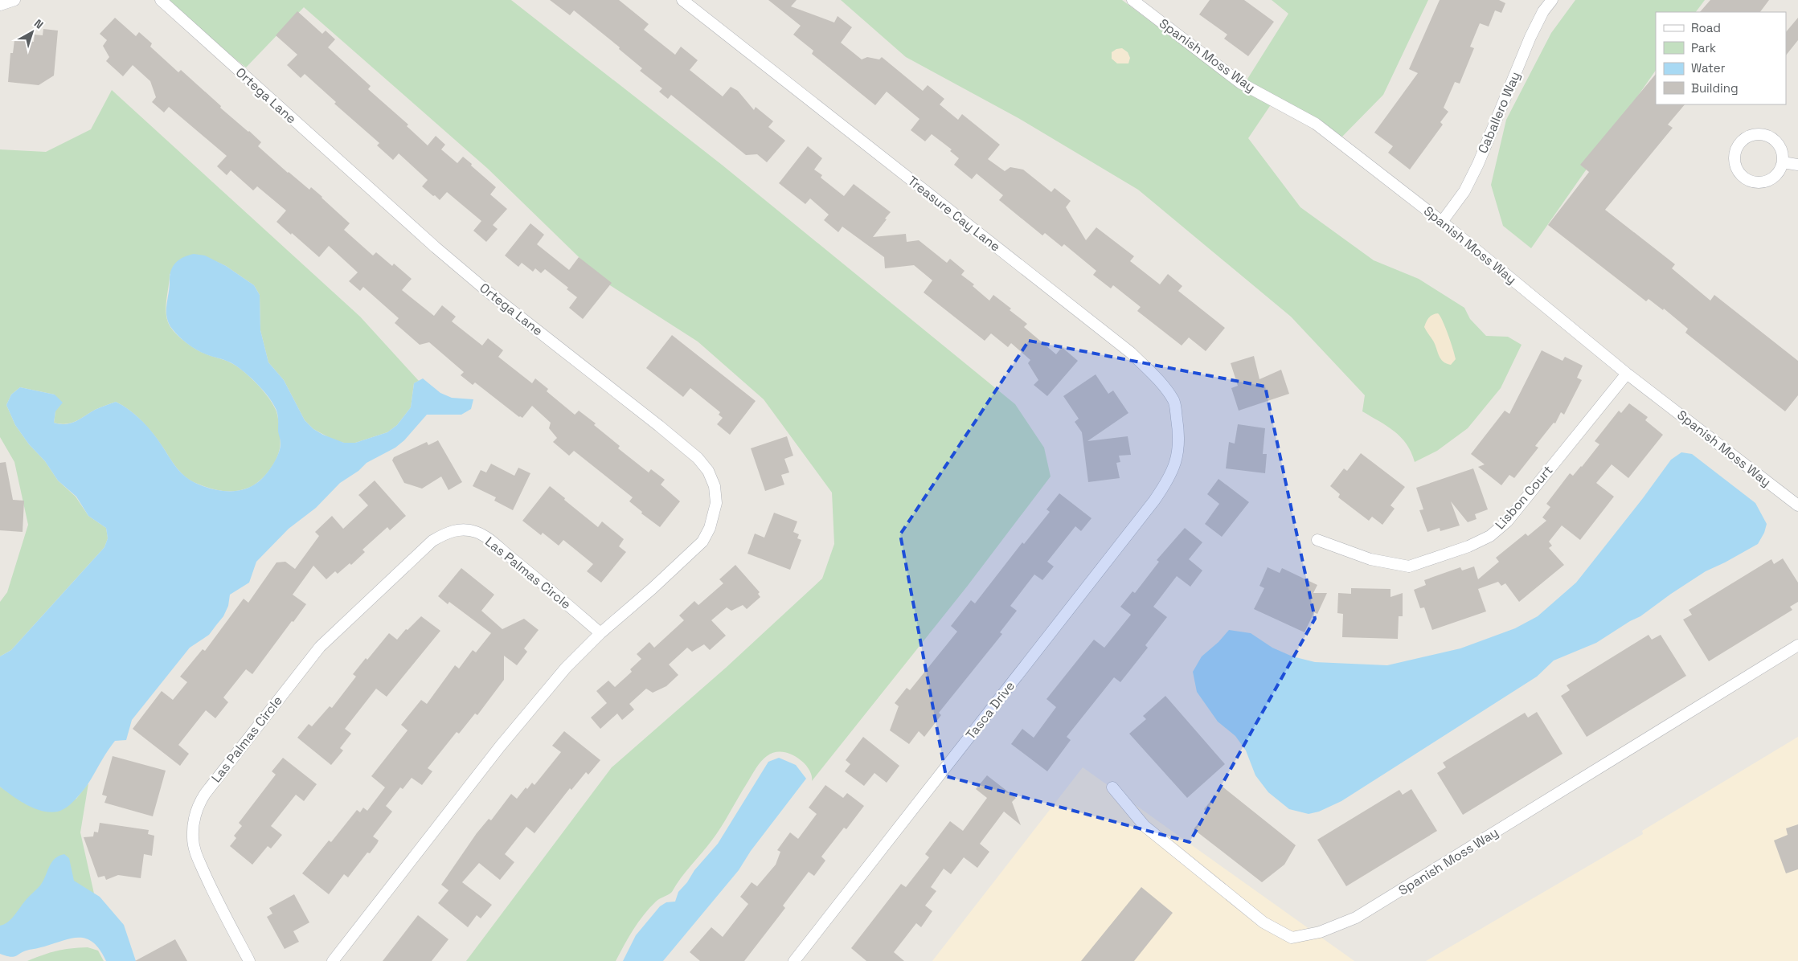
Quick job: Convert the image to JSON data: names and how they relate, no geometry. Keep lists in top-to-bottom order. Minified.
{"streets":{"street":["Spanish Moss Way","Ortega Lane","Caballero Way","Treasure Cay Lane","Lisbon Court","Las Palmas Circle","Tasca Drive"]},"crossings":[["Spanish Moss Way","Caballero Way"],["Spanish Moss Way","Lisbon Court"],["Ortega Lane","Las Palmas Circle"],["Treasure Cay Lane","Tasca Drive"]],"legend":["Road","Park","Water","Building"],"north":"top right"}
